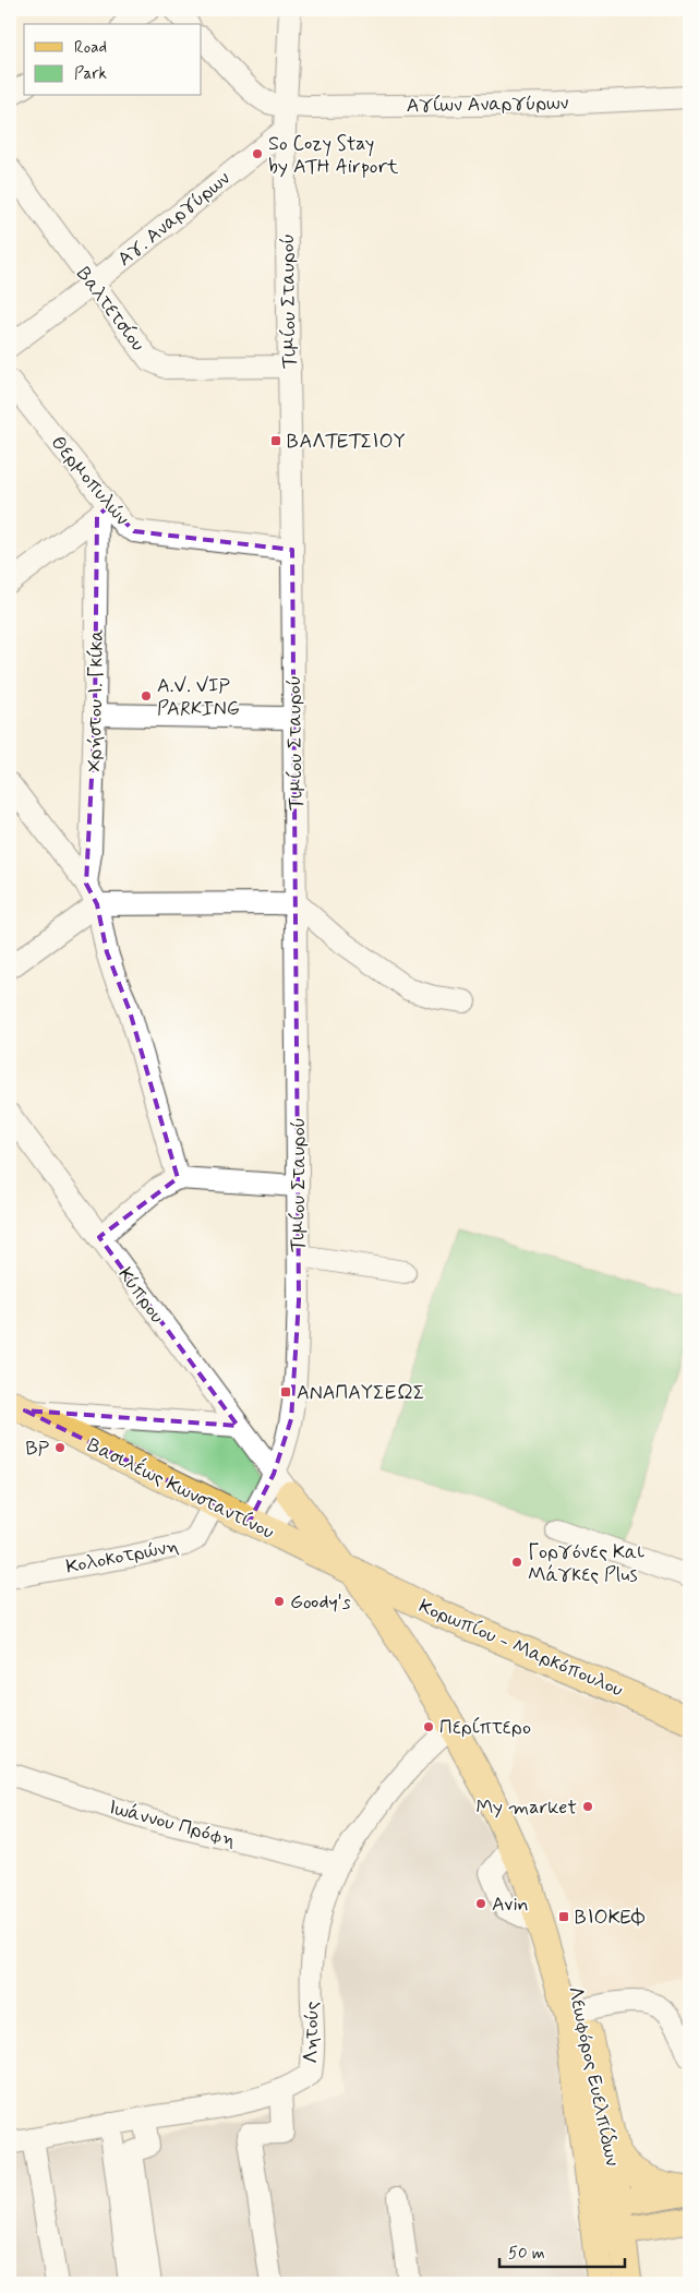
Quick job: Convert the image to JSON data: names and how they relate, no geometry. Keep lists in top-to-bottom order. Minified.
{"streets":{"main road":["Βασιλέως Κωνσταντίνου","Κορωπίου - Μαρκόπουλου","Λεωφόρος Ευελπίδων"],"street":["Αγίων Αναργύρων","Αγ. Αναργύρων","Τιμίου Σταυρού","Βαλτετσίου","Θερμοπυλών","Χρήστου Ι. Γκίκα","Κύπρου","Κολοκοτρώνη","Ιωάννου Πρόφη","Λητούς"]},"crossings":[["Αγίων Αναργύρων","Τιμίου Σταυρού"],["Αγ. Αναργύρων","Τιμίου Σταυρού"],["Αγ. Αναργύρων","Βαλτετσίου"],["Τιμίου Σταυρού","Βαλτετσίου"],["Τιμίου Σταυρού","Θερμοπυλών"],["Τιμίου Σταυρού","Κύπρου"],["Τιμίου Σταυρού","Βασιλέως Κωνσταντίνου"],["Τιμίου Σταυρού","Λεωφόρος Ευελπίδων"],["Θερμοπυλών","Χρήστου Ι. Γκίκα"],["Κύπρου","Λεωφόρος Ευελπίδων"],["Βασιλέως Κωνσταντίνου","Κολοκοτρώνη"],["Βασιλέως Κωνσταντίνου","Κορωπίου - Μαρκόπουλου"],["Βασιλέως Κωνσταντίνου","Λεωφόρος Ευελπίδων"],["Κορωπίου - Μαρκόπουλου","Λεωφόρος Ευελπίδων"],["Ιωάννου Πρόφη","Λητούς"],["Λητούς","Λεωφόρος Ευελπίδων"]],"places":{"other":["So Cozy Stay by ATH Airport","A.V. VIP PARKING","BP","Γοργόνες Και Μάγκες Plus","Goody's","Περίπτερο","My market","Avin"],"transit":["ΒΑΛΤΕΤΣΙΟΥ","ΑΝΑΠΑΥΣΕΩΣ","ΒΙΟΚΕΦ"]},"legend":["Road","Park"],"scale_bar":"50 m"}
